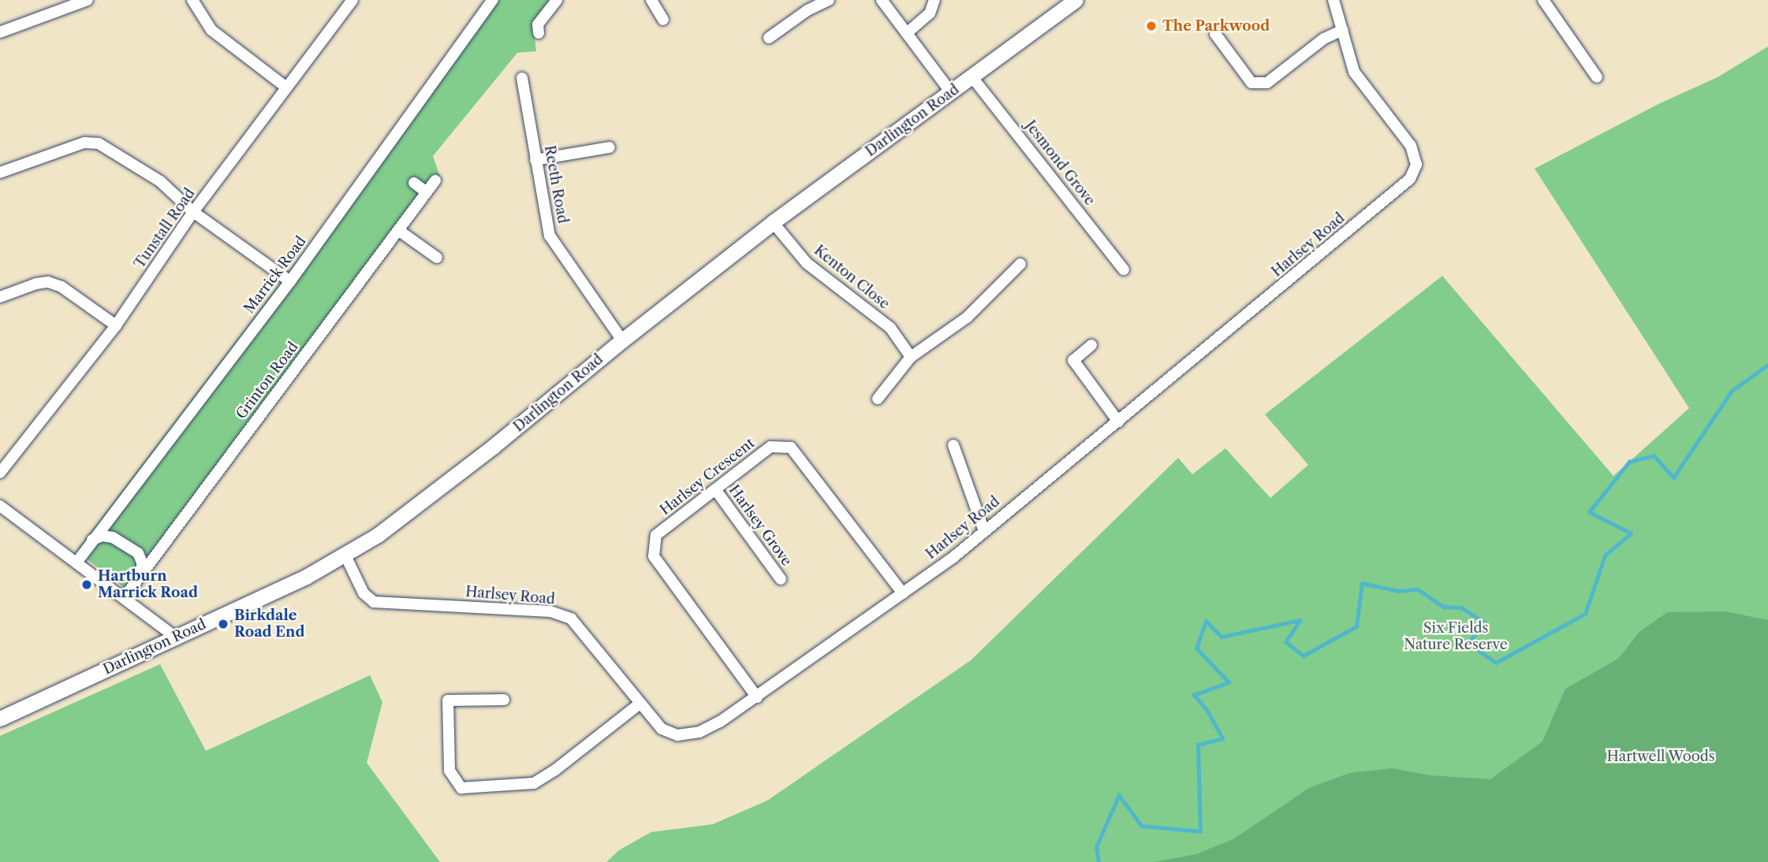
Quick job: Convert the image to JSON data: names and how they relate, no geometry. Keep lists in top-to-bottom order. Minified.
{"streets":{"street":["Darlington Road","Jesmond Grove","Reeth Road","Tunstall Road","Harlsey Road","Marrick Road","Kenton Close","Grinton Road","Harlsey Crescent","Harlsey Grove"]},"crossings":[["Darlington Road","Jesmond Grove"],["Darlington Road","Reeth Road"],["Darlington Road","Harlsey Road"],["Darlington Road","Kenton Close"],["Harlsey Road","Harlsey Crescent"],["Harlsey Crescent","Harlsey Grove"]],"parks":["Six Fields Nature Reserve","Hartwell Woods"],"places":["The Parkwood","Hartburn Marrick Road","Birkdale Road End"]}
